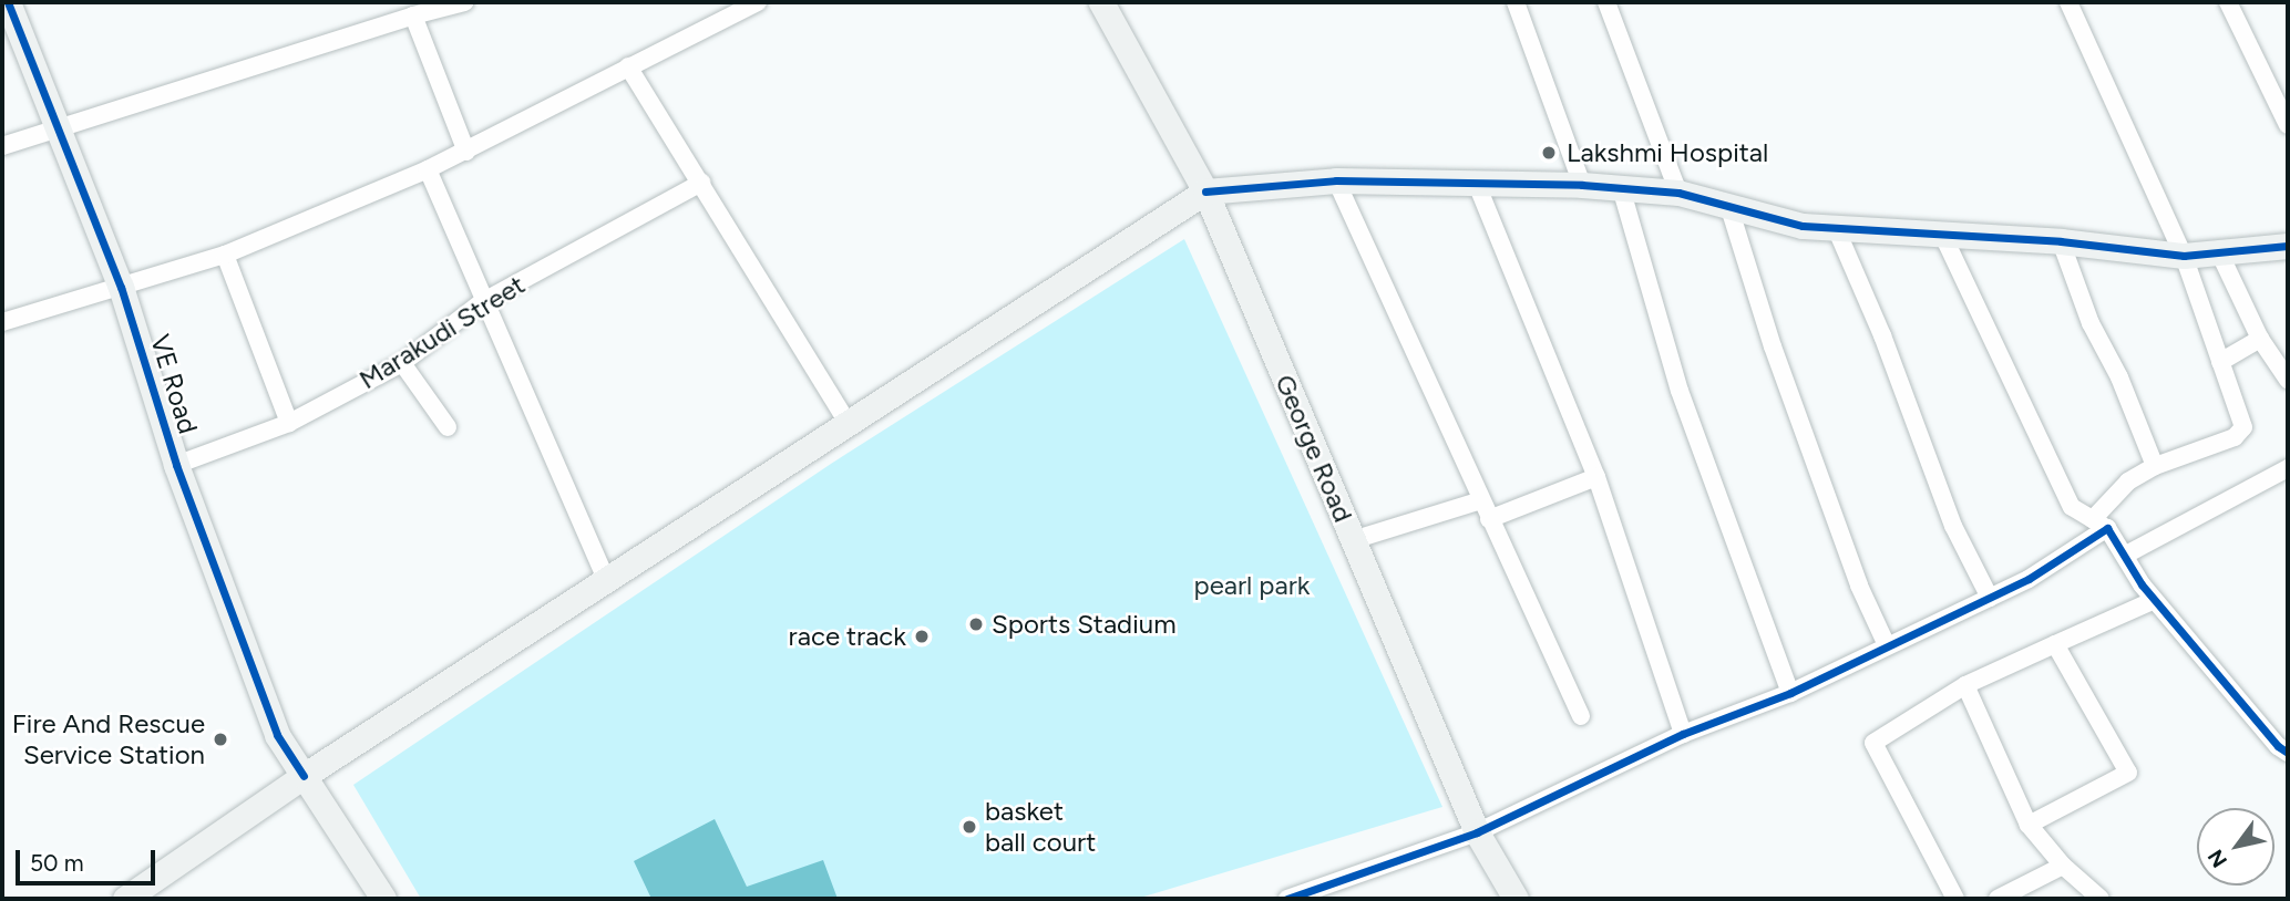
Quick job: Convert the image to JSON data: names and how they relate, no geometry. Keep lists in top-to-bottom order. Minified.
{"streets":{"main road":["VE Road","George Road"],"street":["Marakudi Street"]},"crossings":[["Marakudi Street","VE Road"]],"parks":["pearl park"],"places":["Lakshmi Hospital","Sports Stadium","race track","Fire And Rescue Service Station","basket ball court"],"scale_bar":"50 m","north":"bottom left"}
